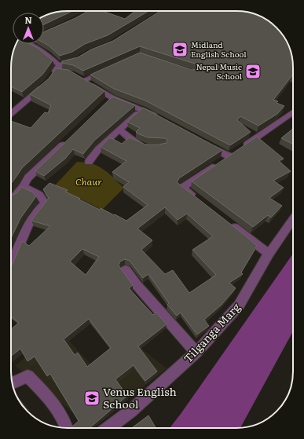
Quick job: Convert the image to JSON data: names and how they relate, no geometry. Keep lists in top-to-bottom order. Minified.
{"streets":{"street":["Tilganga Marg"]},"parks":["Chaur"],"places":{"school or university":["Midland English School","Nepal Music School","Venus English School"]},"north":"top"}
